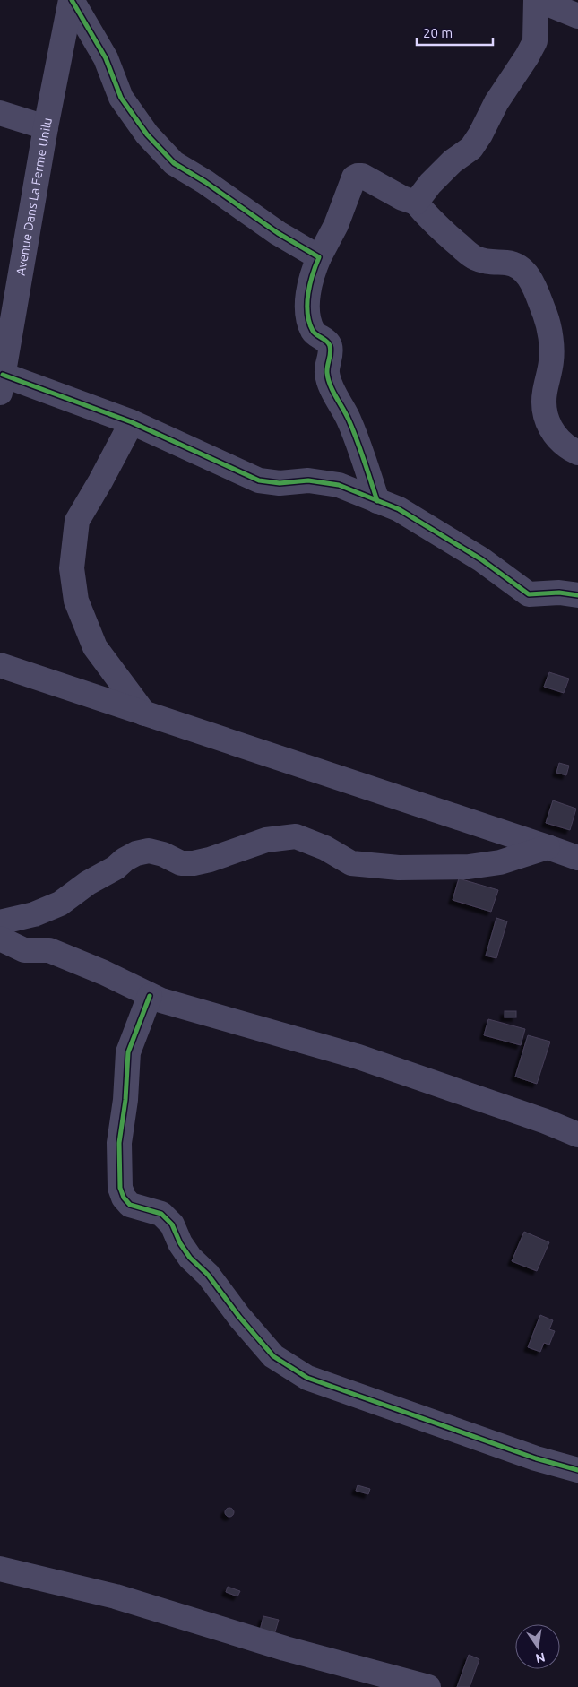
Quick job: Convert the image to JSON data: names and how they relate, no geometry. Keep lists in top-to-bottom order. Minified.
{"streets":{"street":["Avenue Dans La Ferme Unilu"]},"scale_bar":"20 m","north":"bottom"}
